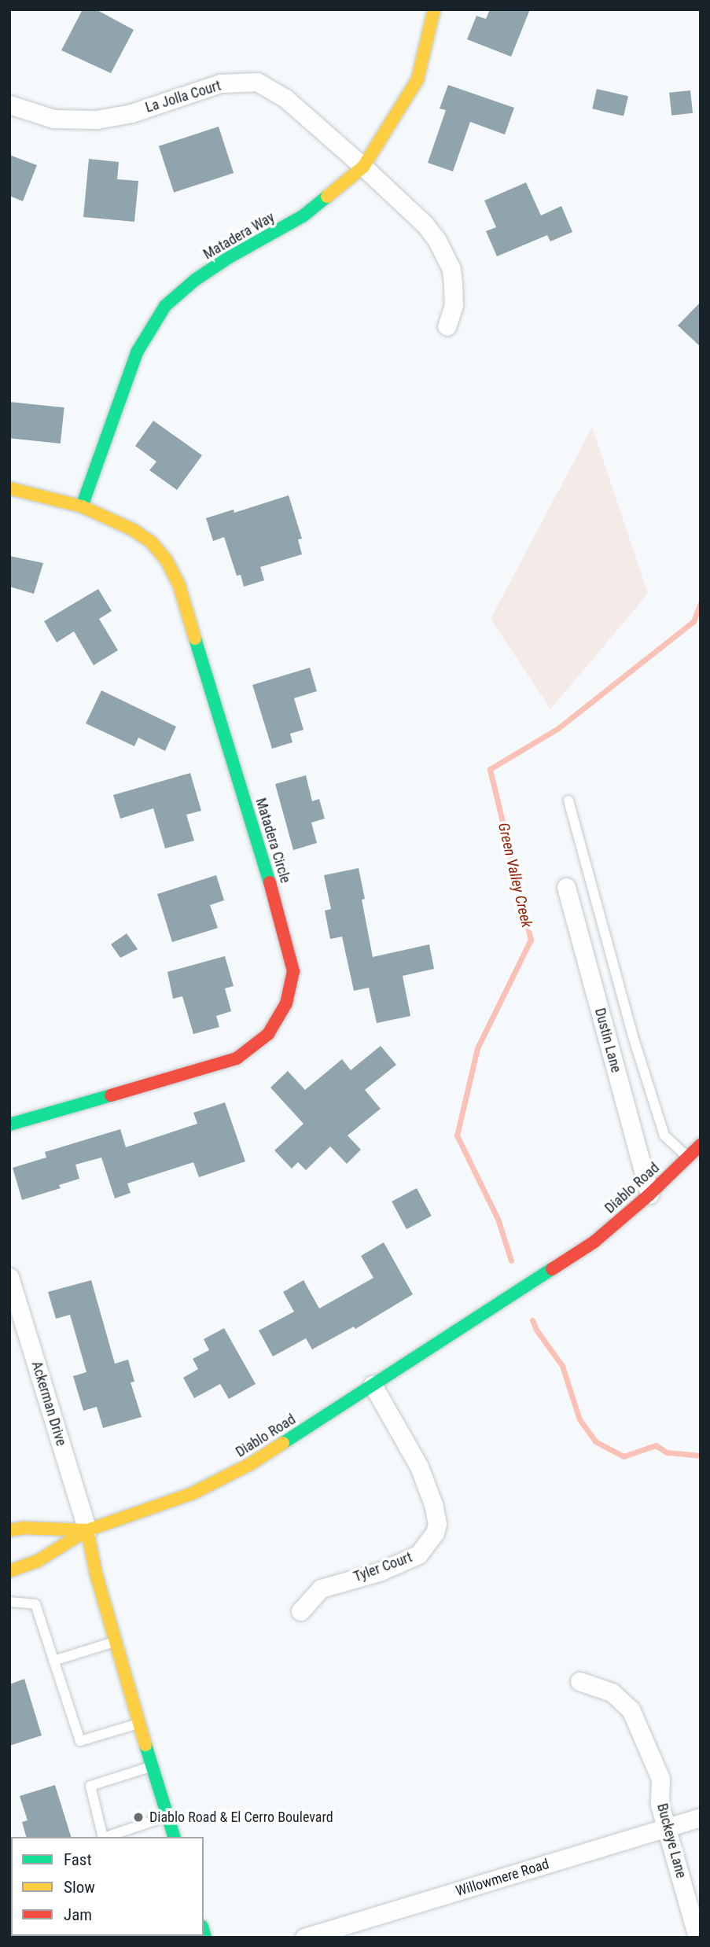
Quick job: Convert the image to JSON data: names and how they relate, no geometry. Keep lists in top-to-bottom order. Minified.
{"streets":{"street":["La Jolla Court","Matadera Way","Matadera Circle","Dustin Lane","Diablo Road","Ackerman Drive","Tyler Court","Buckeye Lane","Willowmere Road"]},"crossings":[["La Jolla Court","Matadera Way"],["Matadera Way","Matadera Circle"],["Dustin Lane","Diablo Road"],["Diablo Road","Ackerman Drive"],["Diablo Road","Tyler Court"],["Buckeye Lane","Willowmere Road"]],"water":["Green Valley Creek"],"places":["Diablo Road & El Cerro Boulevard"],"legend":["Fast","Slow","Jam"]}
